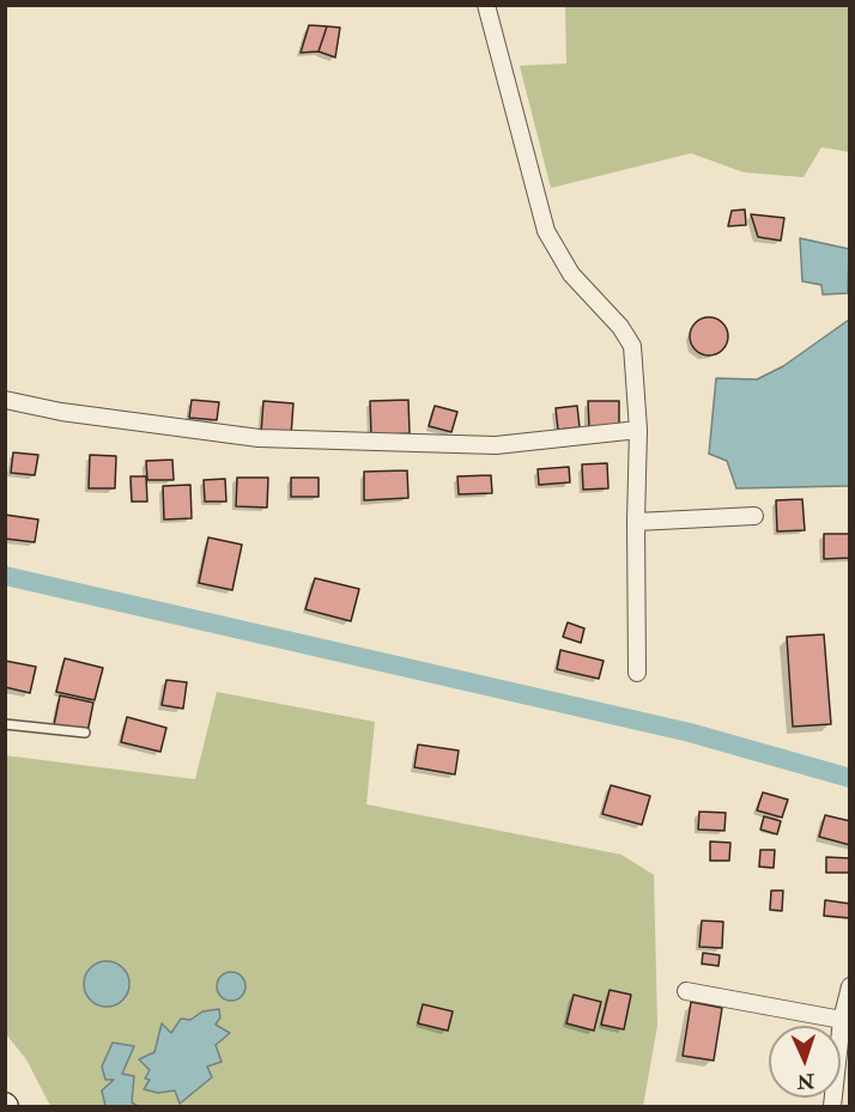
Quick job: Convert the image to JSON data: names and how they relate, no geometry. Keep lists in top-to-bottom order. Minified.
{"north":"bottom"}
